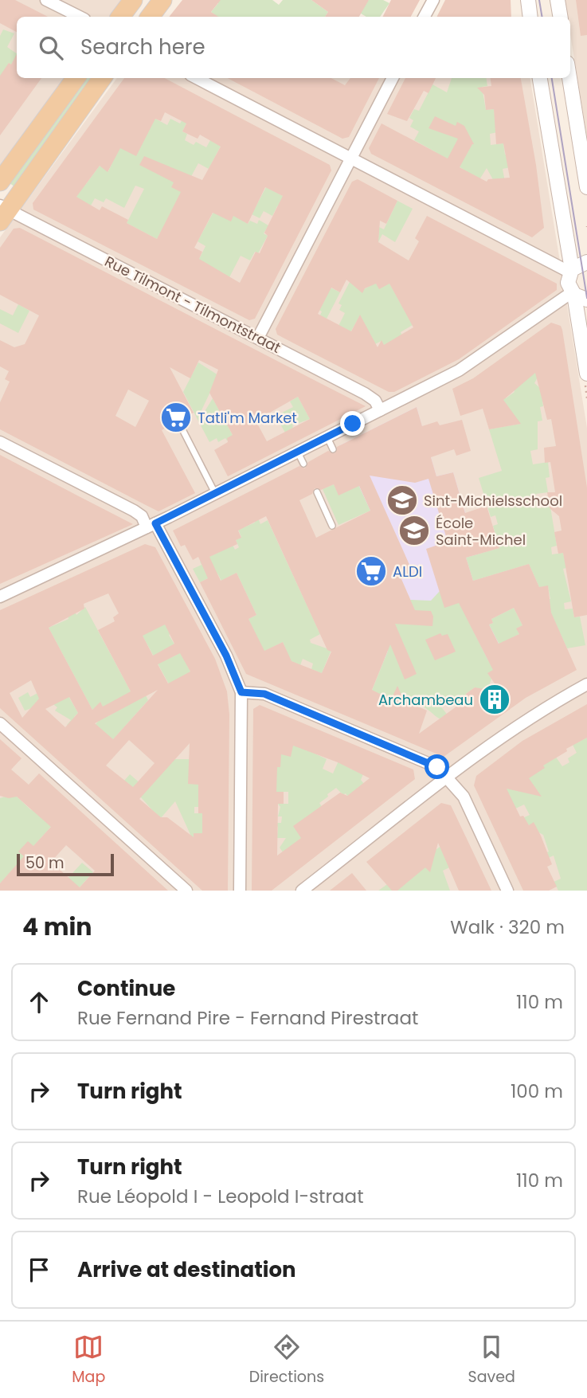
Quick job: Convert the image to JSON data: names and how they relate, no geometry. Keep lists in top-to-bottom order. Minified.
{"streets":{"street":["Rue Tilmont - Tilmontstraat"]},"places":{"supermarket":["Tatli'm Market","ALDI"],"school or university":["Sint-Michielsschool","École Saint-Michel"],"building":["Archambeau"]},"scale_bar":"50 m","page":{"search":"Search here","scale":"50 m","heading":["4 min","Walk · 320 m"],"list":[["Continue","Rue Fernand Pire - Fernand Pirestraat","110 m"],["Turn right","100 m"],["Turn right","Rue Léopold I - Leopold I-straat","110 m"],"Arrive at destination"],"nav":["Map","Directions","Saved"]}}
